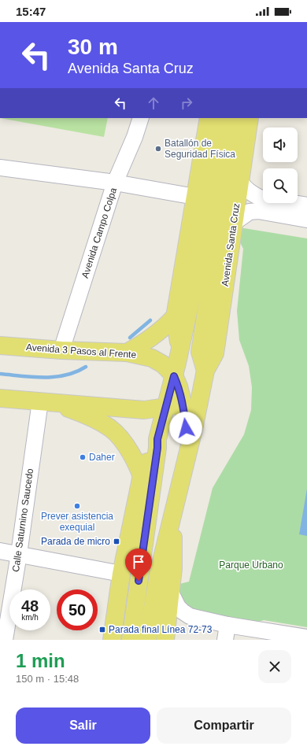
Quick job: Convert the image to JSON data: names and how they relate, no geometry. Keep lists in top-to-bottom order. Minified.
{"streets":{"main road":["Avenida Santa Cruz","Avenida 3 Pasos al Frente"],"street":["Avenida Campo Colpa","Calle Saturnino Saucedo"]},"crossings":[["Avenida Campo Colpa","Avenida 3 Pasos al Frente"]],"parks":["Parque Urbano"],"places":{"other":["Batallón de Seguridad Física","Daher","Prever asistencia exequial"],"transit":["Parada de micro","Parada final Línea 72-73"]},"page":{"status":"15:47","turn":["30 m","Avenida Santa Cruz"],"speed":"48 km/h","limit":"50","heading":["1 min","150 m · 15:48"],"buttons":["Salir","Compartir"]}}
